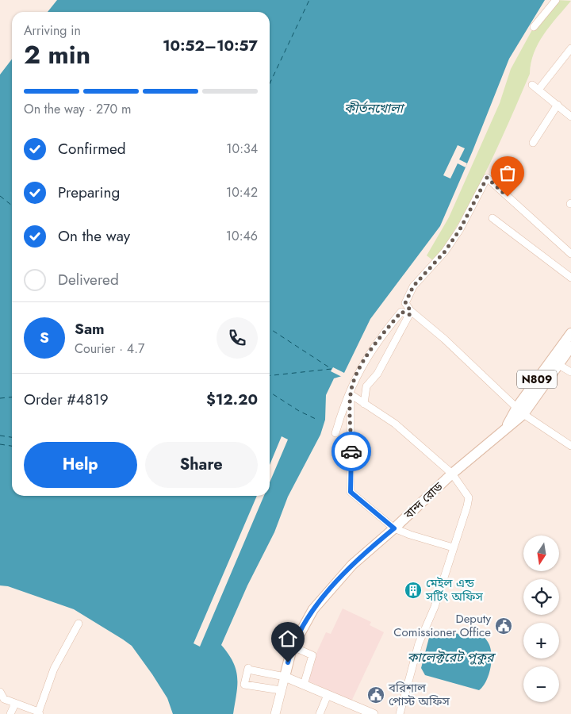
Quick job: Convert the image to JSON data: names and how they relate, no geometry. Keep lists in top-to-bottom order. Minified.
{"streets":{"highway":["N809","বান্দ রোড"]},"water":["কীর্তনখোলা","কালেক্টরেট পুকুর"],"places":{"building":["মেইল এন্ড সর্টিং অফিস"],"public building":["Deputy Comissioner Office","বরিশাল পোস্ট অফিস"]},"north":"bottom","page":{"heading":["2 min","Arriving in","10:52–10:57"],"panel":["Sam","Courier · 4.7","Order #4819","$12.20"],"bar":"On the way · 270 m","list":[["Confirmed","10:34"],["Preparing","10:42"],["On the way","10:46"],"Delivered"],"round":"S","buttons":["Help","Share"],"map_buttons":["+","−"]}}
